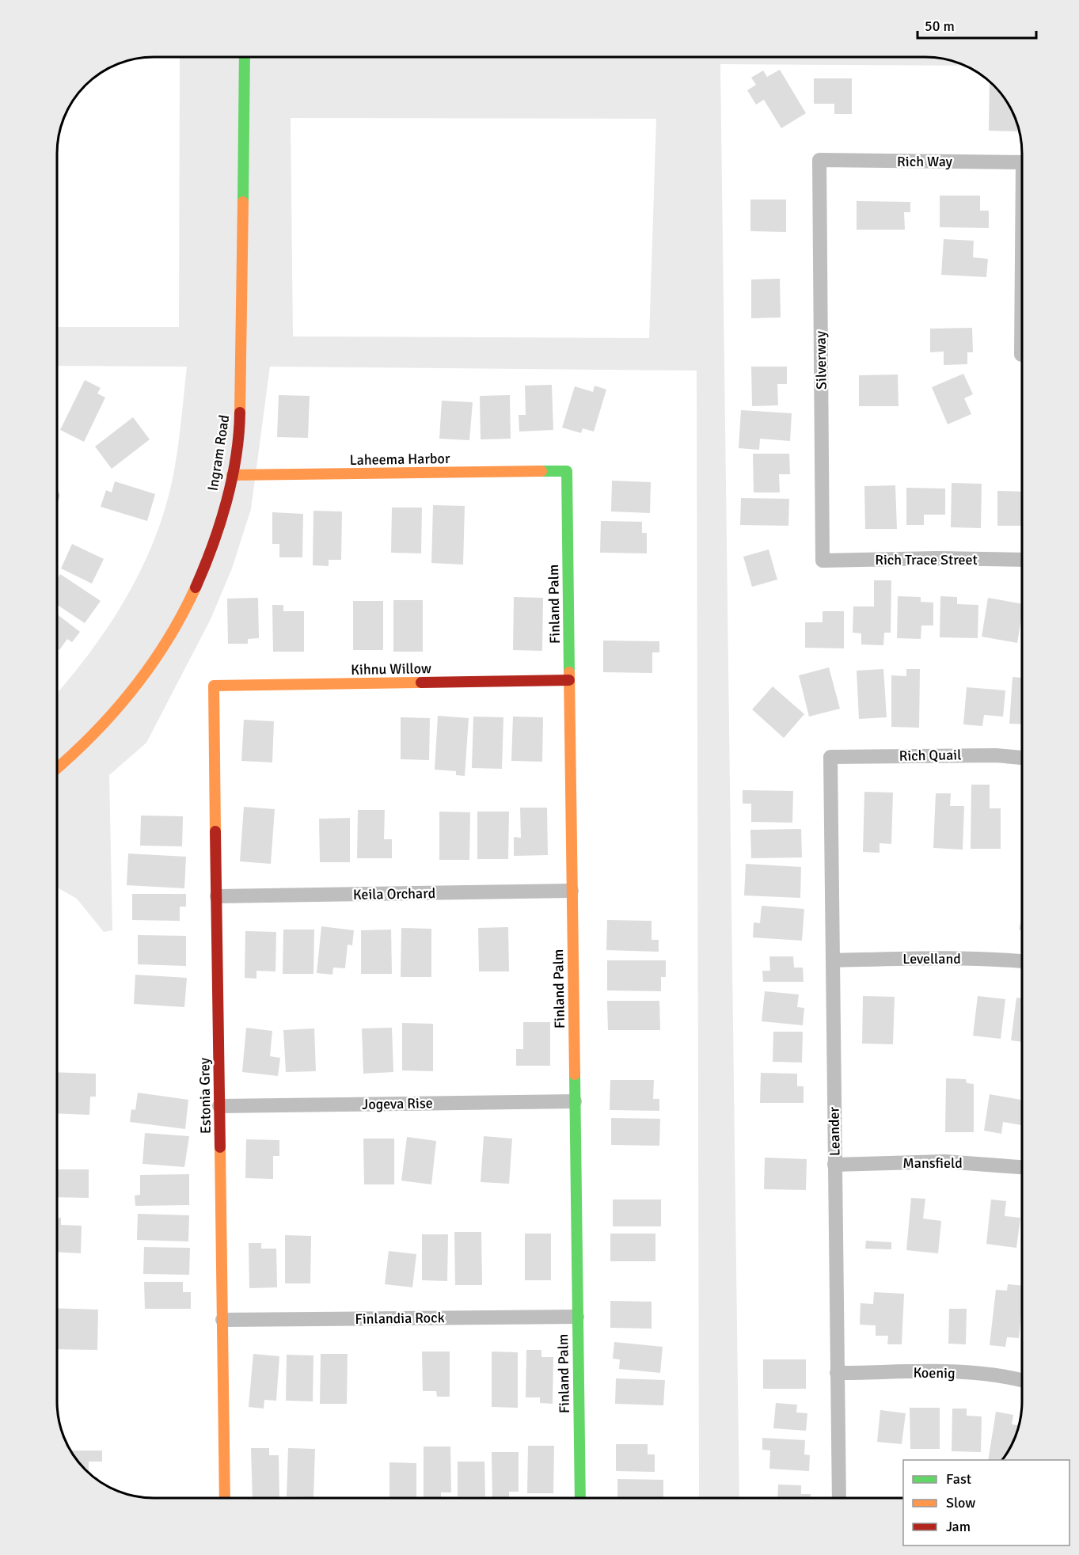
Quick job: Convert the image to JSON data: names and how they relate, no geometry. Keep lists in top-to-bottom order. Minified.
{"streets":{"street":["Rich Way","Silverway","Ingram Road","Laheema Harbor","Rich Trace Street","Finland Palm","Kihnu Willow","Rich Quail","Keila Orchard","Levelland","Estonia Grey","Jogeva Rise","Leander","Mansfield","Finlandia Rock","Koenig"]},"crossings":[["Rich Way","Silverway"],["Silverway","Rich Trace Street"],["Ingram Road","Laheema Harbor"],["Laheema Harbor","Finland Palm"],["Finland Palm","Kihnu Willow"],["Finland Palm","Keila Orchard"],["Finland Palm","Jogeva Rise"],["Finland Palm","Finlandia Rock"],["Kihnu Willow","Estonia Grey"],["Rich Quail","Leander"],["Keila Orchard","Estonia Grey"],["Levelland","Leander"],["Estonia Grey","Jogeva Rise"],["Estonia Grey","Finlandia Rock"],["Leander","Mansfield"],["Leander","Koenig"]],"legend":["Fast","Slow","Jam"],"scale_bar":"50 m"}
